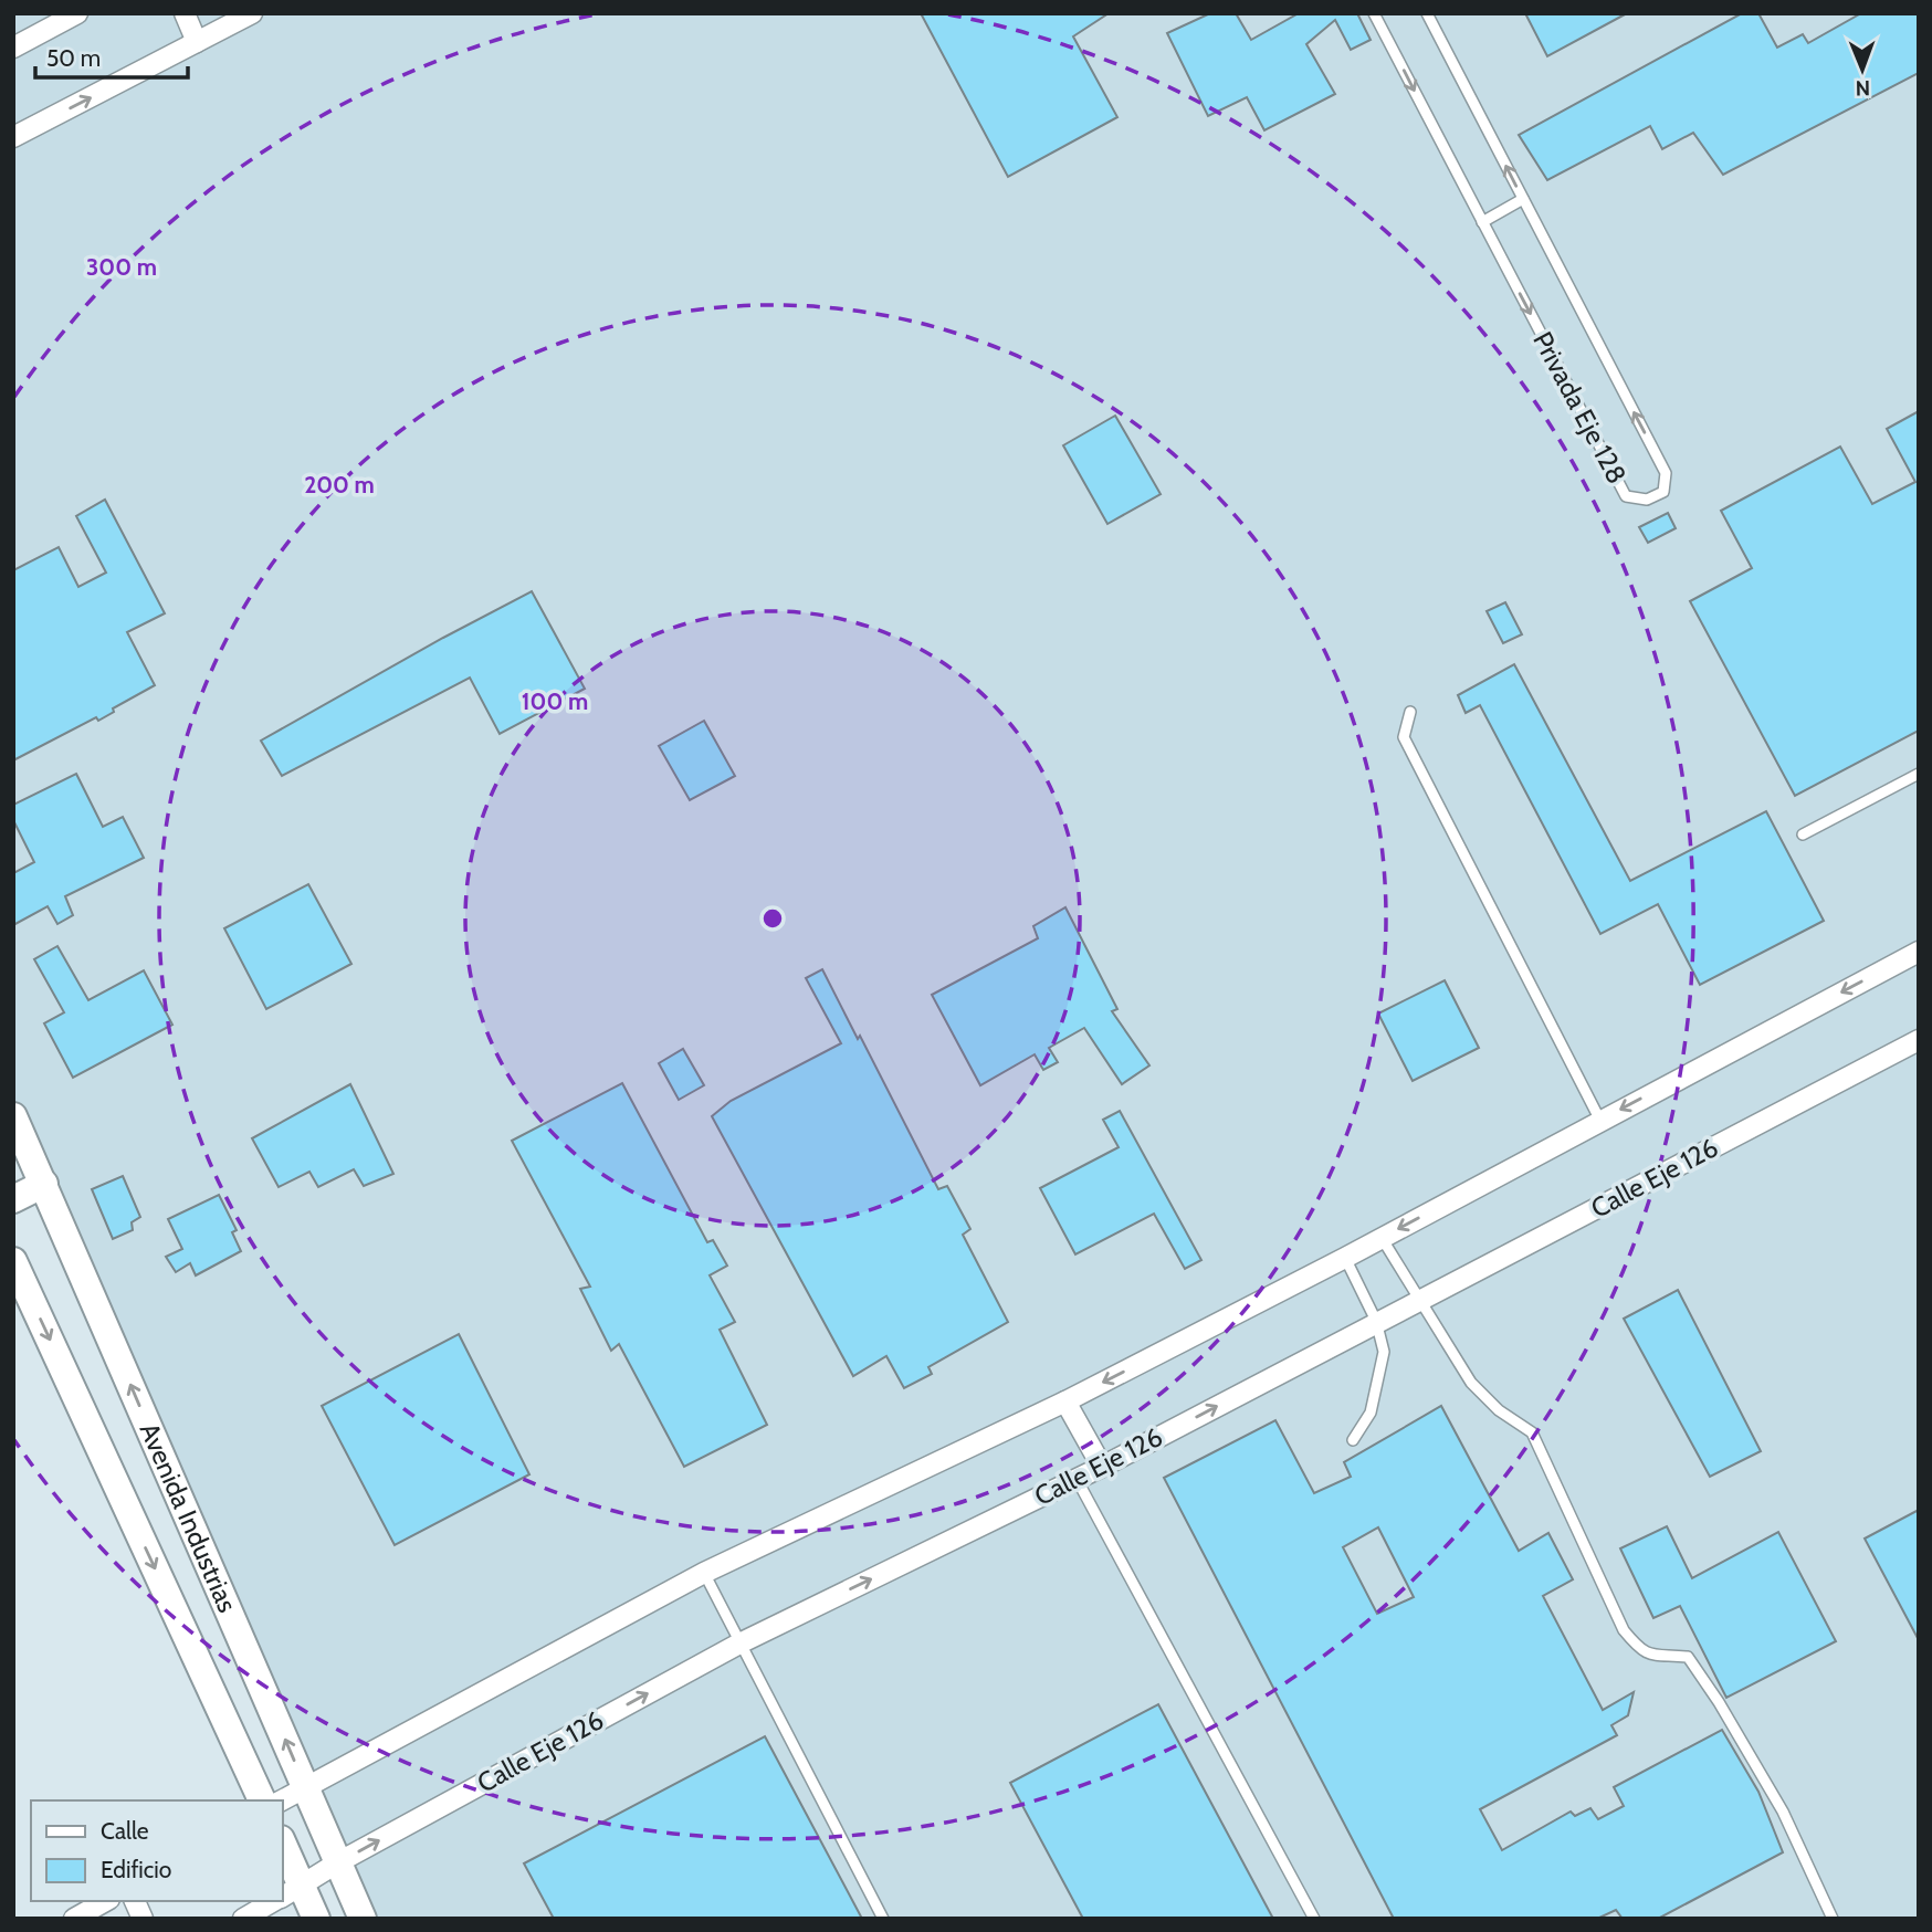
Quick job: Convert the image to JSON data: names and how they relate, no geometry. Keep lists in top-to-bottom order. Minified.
{"streets":{"main road":["Avenida Industrias"],"street":["Calle Eje 126"],"lane":["Privada Eje 128"]},"crossings":[["Calle Eje 126","Avenida Industrias"]],"legend":["Calle","Edificio"],"scale_bar":"50 m","north":"bottom","rings":["300 m","200 m","100 m"]}
